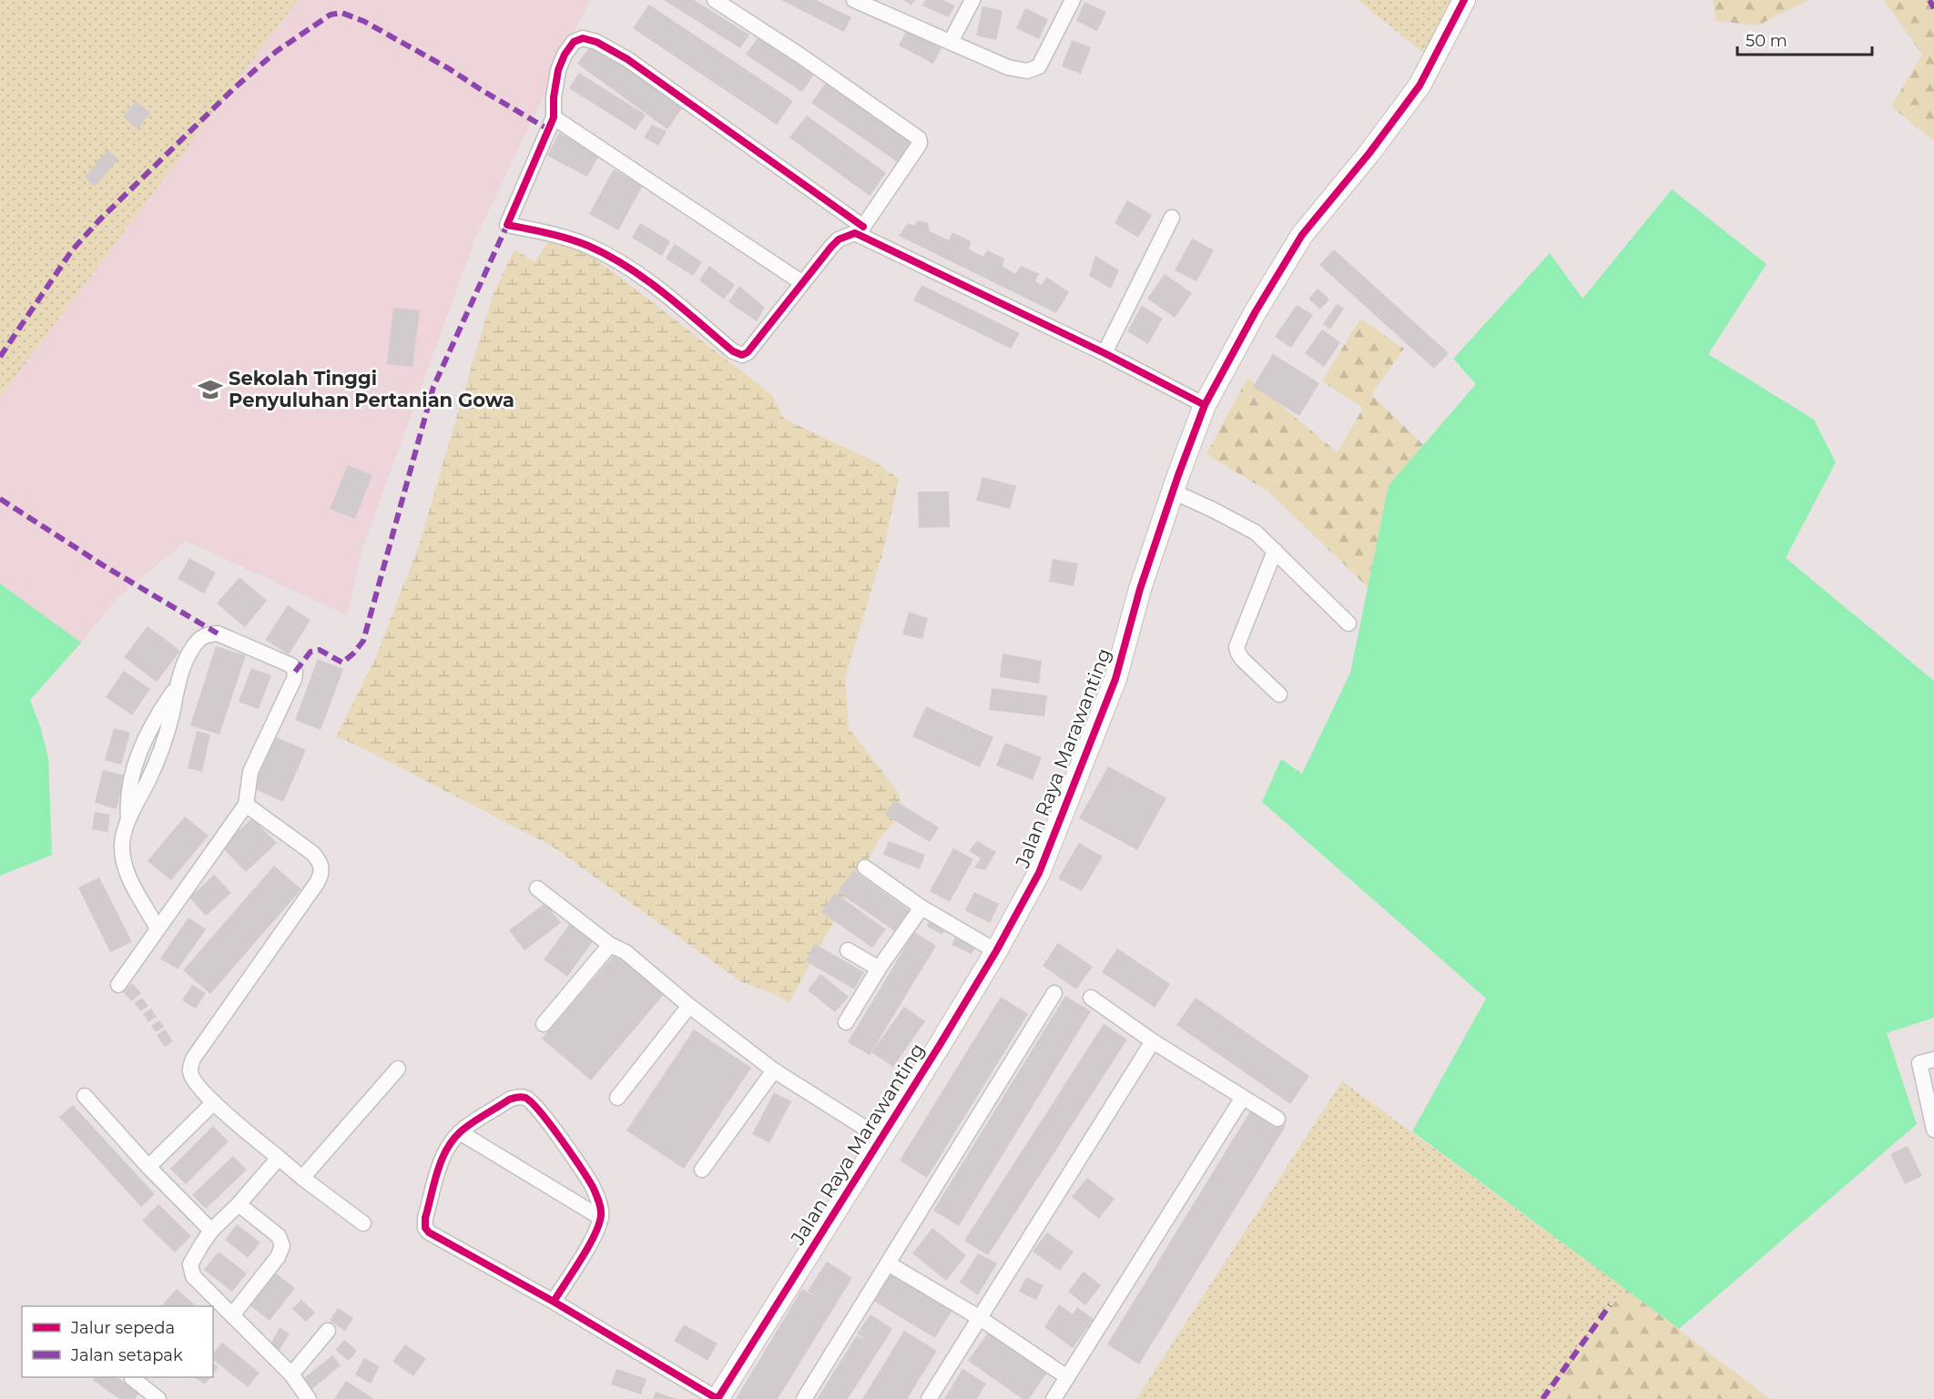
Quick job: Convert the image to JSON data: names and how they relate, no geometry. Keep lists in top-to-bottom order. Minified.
{"streets":{"street":["Jalan Raya Marawanting"]},"places":{"school or university":["Sekolah Tinggi Penyuluhan Pertanian Gowa"]},"legend":["Jalur sepeda","Jalan setapak"],"scale_bar":"50 m"}
